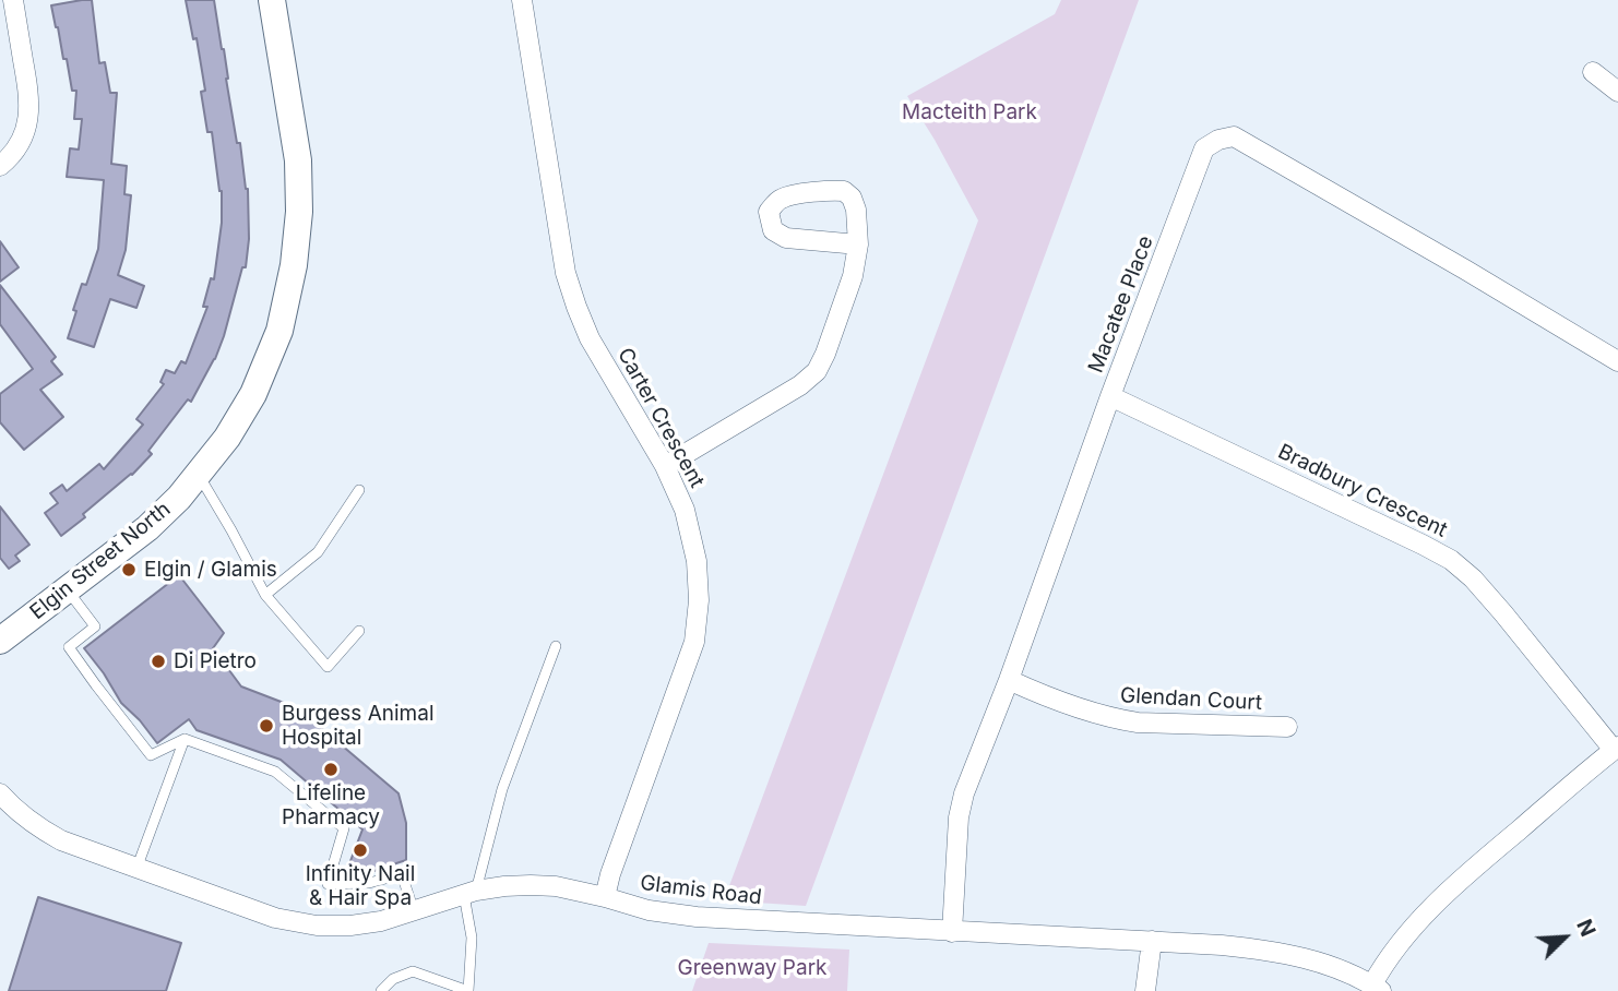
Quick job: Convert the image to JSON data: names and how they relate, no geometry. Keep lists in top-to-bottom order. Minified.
{"streets":{"street":["Macatee Place","Carter Crescent","Bradbury Crescent","Elgin Street North","Glendan Court","Glamis Road"]},"crossings":[["Macatee Place","Bradbury Crescent"],["Macatee Place","Glendan Court"],["Macatee Place","Glamis Road"],["Carter Crescent","Glamis Road"]],"parks":["Macteith Park","Greenway Park"],"places":["Elgin / Glamis","Di Pietro","Burgess Animal Hospital","Lifeline Pharmacy","Infinity Nail & Hair Spa"],"north":"top right"}
